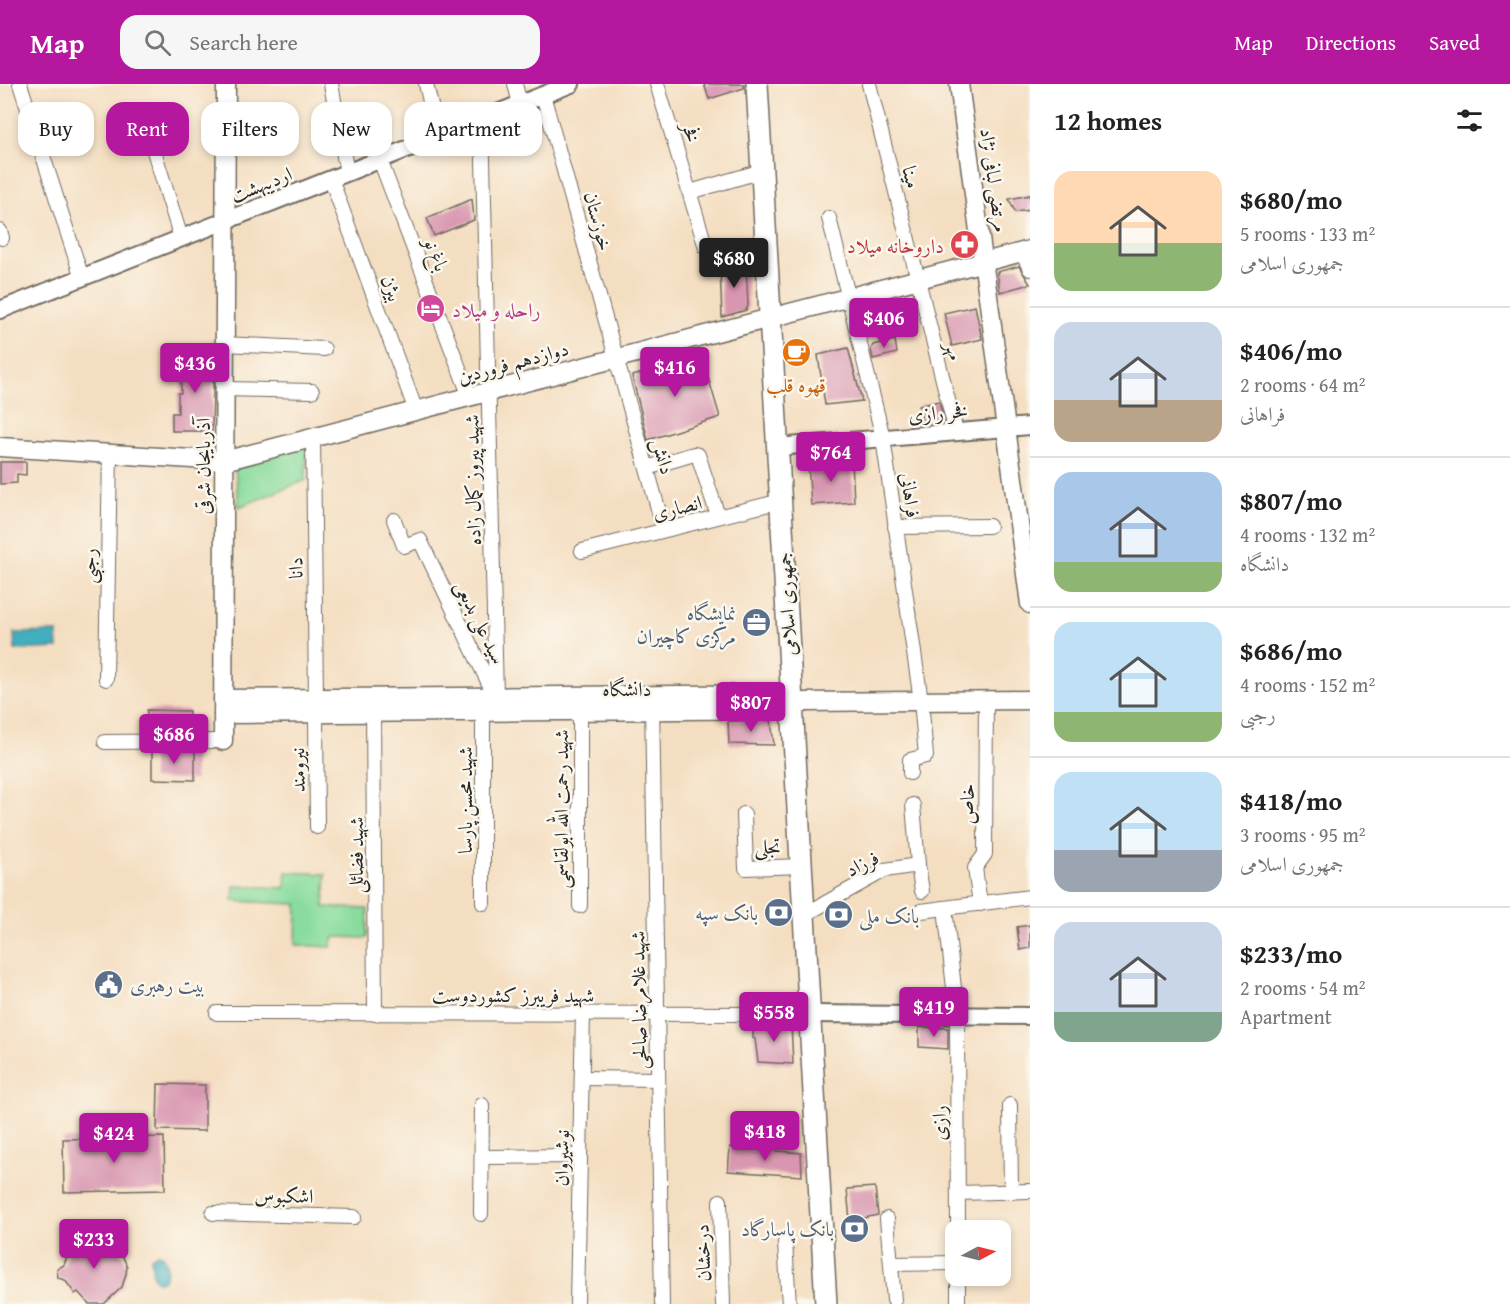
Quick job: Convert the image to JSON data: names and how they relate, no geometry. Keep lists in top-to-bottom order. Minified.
{"streets":{"main road":["مرتضی لبافی نژاد","دوازدهم فروردین","آذربایجان شرقی","جمهوری اسلامی","دانشگاه"],"street":["فخر","مینا","اردیبهشت","خوزستان","باغ نو","بیژن","مهر","فخر رازی","دانش","شهید پیروز کمال زاده","فراهانی","انصاری","رجبی","دانا","سید علی بدیعی","نیرومند","شهید محسن پارسا","خاص","شهید رحمت الله ابولقاسمی","تجلی","شهید فضائلی","فرزاد","شهید فریبرز کشوردوست","شهید غلامرضا صالحی","رازی","نوشیروان","اشکبوس","درخشان"]},"crossings":[["مینا","مهر"],["مینا","دوازدهم فروردین"],["مرتضی لبافی نژاد","دوازدهم فروردین"],["مرتضی لبافی نژاد","فخر رازی"],["اردیبهشت","خوزستان"],["اردیبهشت","باغ نو"],["اردیبهشت","بیژن"],["اردیبهشت","آذربایجان شرقی"],["خوزستان","دوازدهم فروردین"],["خوزستان","دانش"],["باغ نو","دوازدهم فروردین"],["بیژن","دوازدهم فروردین"],["مهر","دوازدهم فروردین"],["مهر","فخر رازی"],["دوازدهم فروردین","دانش"],["دوازدهم فروردین","آذربایجان شرقی"],["دوازدهم فروردین","شهید پیروز کمال زاده"],["دوازدهم فروردین","فراهانی"],["دوازدهم فروردین","رجبی"],["دوازدهم فروردین","دانا"],["دوازدهم فروردین","جمهوری اسلامی"],["فخر رازی","فراهانی"],["فخر رازی","جمهوری اسلامی"],["دانش","انصاری"],["آذربایجان شرقی","دانشگاه"],["شهید پیروز کمال زاده","سید علی بدیعی"],["شهید پیروز کمال زاده","دانشگاه"],["شهید پیروز کمال زاده","شهید محسن پارسا"],["فراهانی","دانشگاه"],["انصاری","جمهوری اسلامی"],["دانا","دانشگاه"],["دانا","نیرومند"],["جمهوری اسلامی","دانشگاه"],["جمهوری اسلامی","تجلی"],["جمهوری اسلامی","فرزاد"],["جمهوری اسلامی","شهید فریبرز کشوردوست"],["سید علی بدیعی","دانشگاه"],["سید علی بدیعی","شهید محسن پارسا"],["دانشگاه","نیرومند"],["دانشگاه","شهید محسن پارسا"],["دانشگاه","خاص"],["دانشگاه","شهید رحمت الله ابولقاسمی"],["دانشگاه","شهید فضائلی"],["دانشگاه","شهید غلامرضا صالحی"],["شهید فضائلی","شهید فریبرز کشوردوست"],["شهید فریبرز کشوردوست","شهید غلامرضا صالحی"],["شهید فریبرز کشوردوست","نوشیروان"]],"places":{"pharmacy":["داروخانه میلاد"],"hotel":["راحله و میلاد"],"cafe":["قهوه قلب"],"office":["نمایشگاه مرکزی کاچیران"],"bank":["بانک سپه","بانک ملی","بانک پاسارگاد"],"public building":["بیت رهبری"]},"north":"right","page":{"header":"Map","search":"Search here","nav":["Map","Directions","Saved"],"heading":"12 homes","chip":["Buy","Rent","Filters","New","Apartment"],"list":[{"name":"$680/mo","note":"5 rooms · 133 m² · جمهوری اسلامی"},{"name":"$406/mo","note":"2 rooms · 64 m² · فراهانی"},{"name":"$807/mo","note":"4 rooms · 132 m² · دانشگاه"},{"name":"$686/mo","note":"4 rooms · 152 m² · رجبی"},{"name":"$418/mo","note":"3 rooms · 95 m² · جمهوری اسلامی"},{"name":"$233/mo","note":"2 rooms · 54 m² · Apartment"}],"price":["$680","$406","$436","$416","$764","$807","$686","$419","$558","$418","$424","$233"]}}
